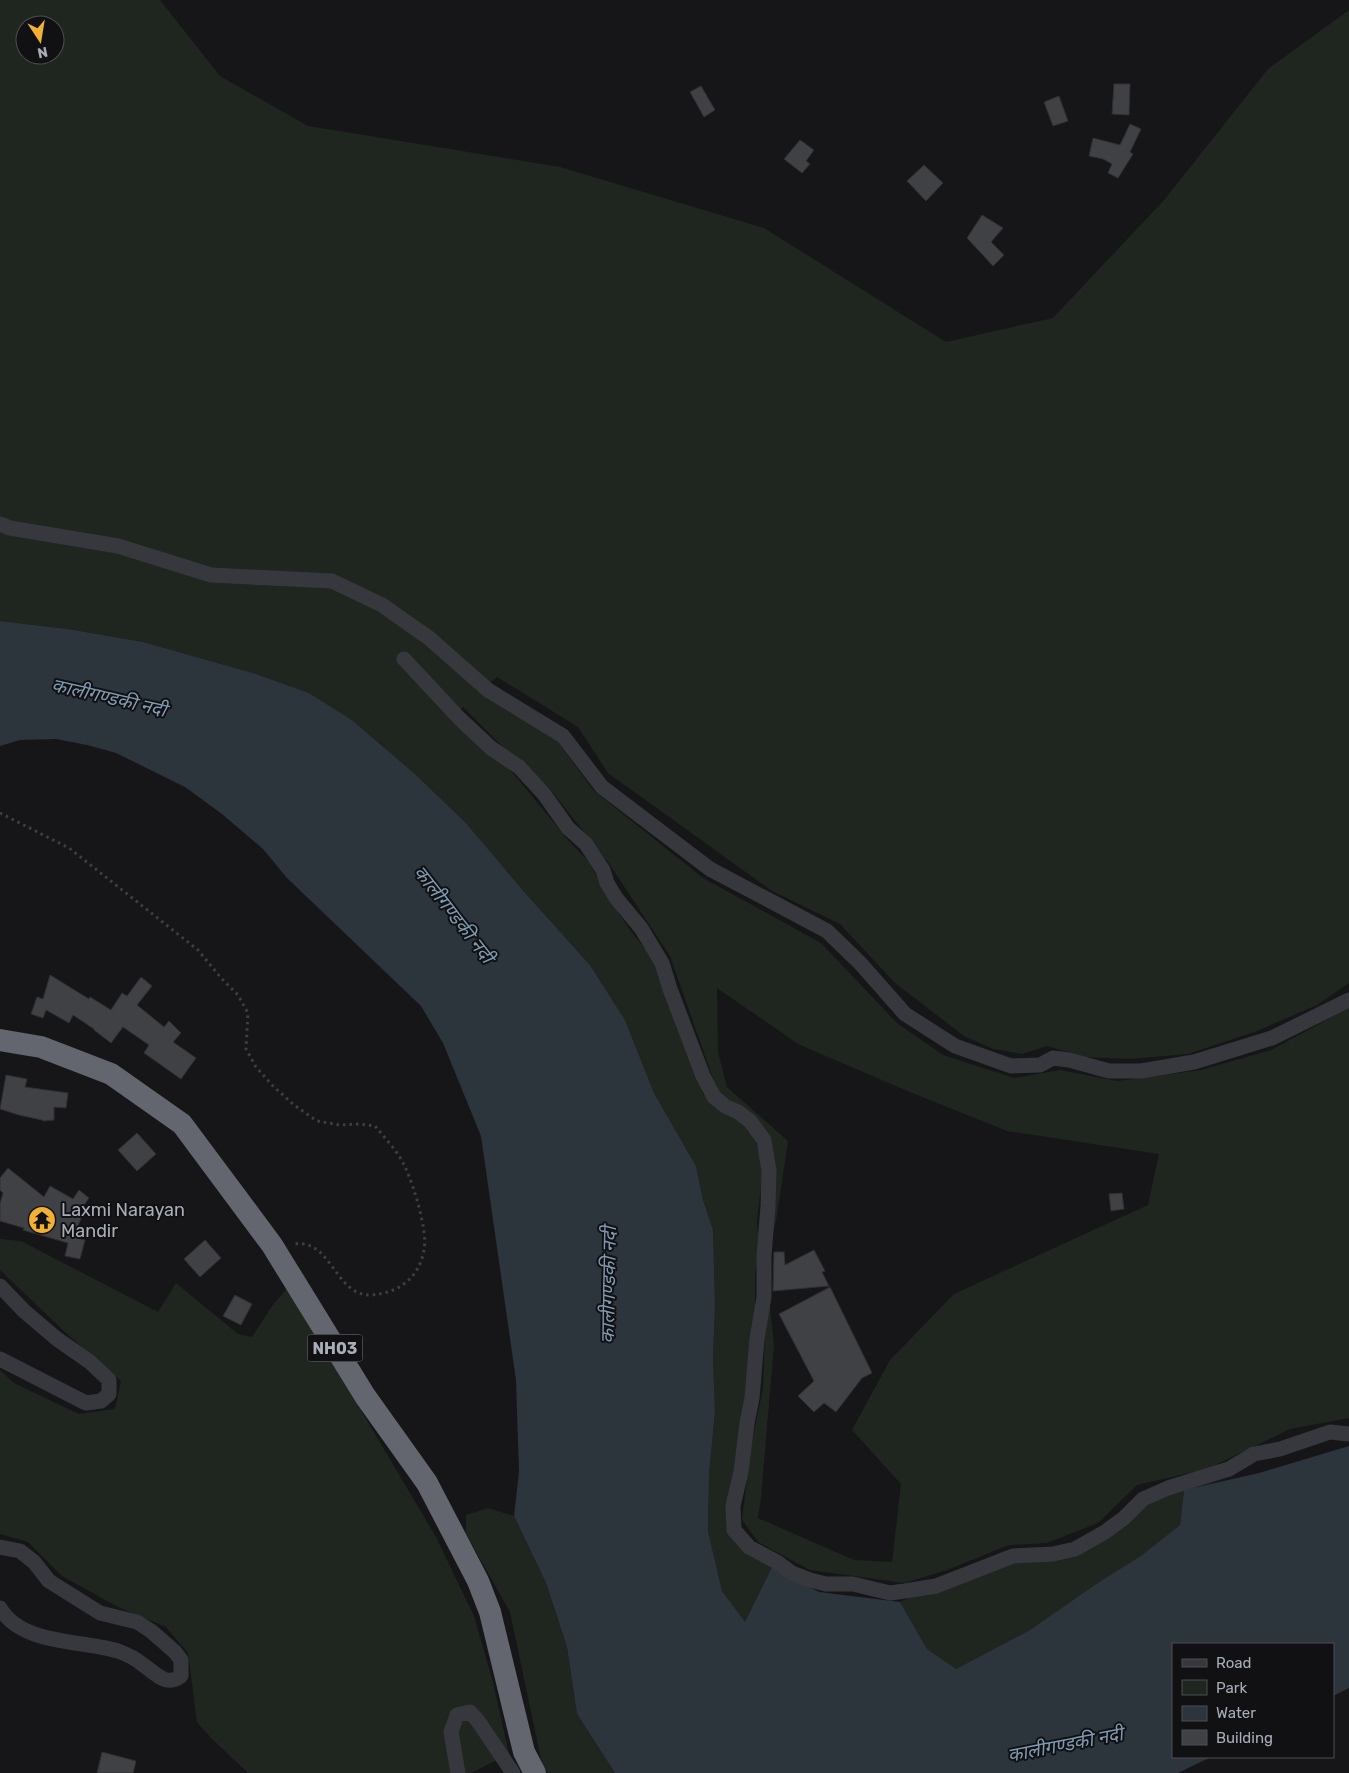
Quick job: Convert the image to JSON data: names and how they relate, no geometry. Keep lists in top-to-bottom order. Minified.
{"streets":{"highway":["NH03"]},"water":["कालीगण्डकी नदी"],"places":{"temple":["Laxmi Narayan Mandir"]},"legend":["Road","Park","Water","Building"],"north":"bottom"}
